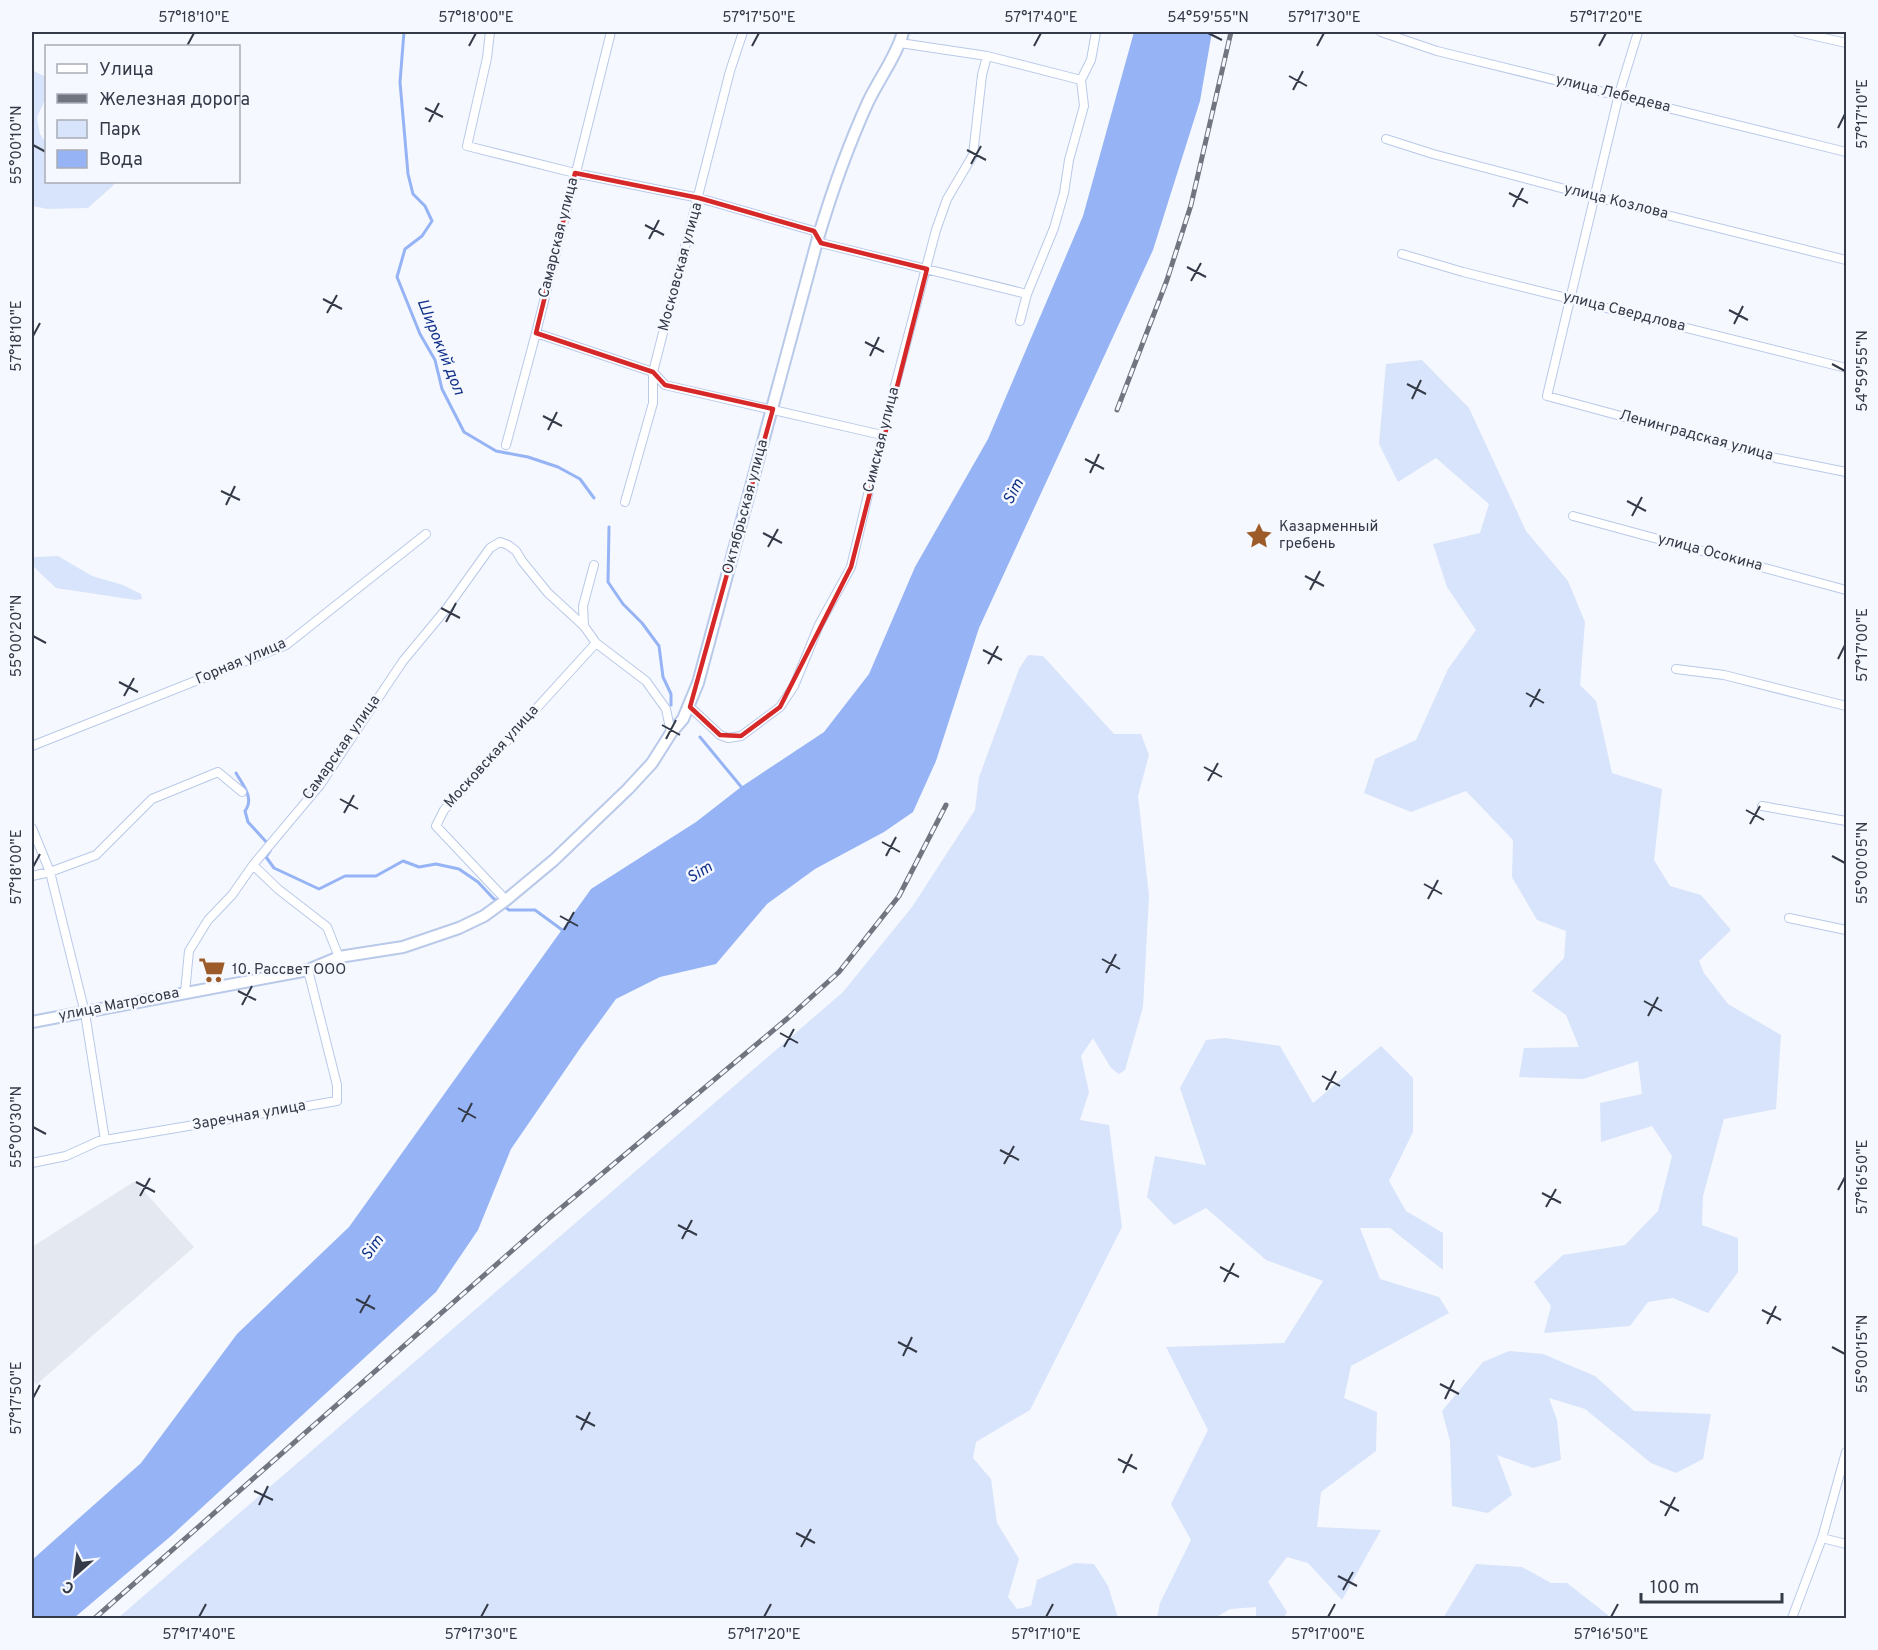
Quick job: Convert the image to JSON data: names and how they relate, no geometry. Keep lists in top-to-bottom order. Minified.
{"streets":{"main road":["Октябрьская улица","улица Матросова"],"street":["улица Лебедева","улица Козлова","Самарская улица","Московская улица","улица Свердлова","Ленинградская улица","Симская улица","улица Осокина","Горная улица","Заречная улица"]},"crossings":[["Самарская улица","улица Матросова"],["Московская улица","Октябрьская улица"],["улица Свердлова","Ленинградская улица"],["Симская улица","Октябрьская улица"],["Октябрьская улица","улица Матросова"],["улица Матросова","Заречная улица"]],"water":["Широкий дол","Sim"],"places":{"place":["Казарменный гребень"],"supermarket":["10. Рассвет ООО"]},"legend":["Улица","Железная дорога","Парк","Вода"],"scale_bar":"100 m","north":"bottom left","coordinates":["57°18'10\"E","57°18'00\"E","57°17'50\"E","57°17'40\"E","54°59'55\"N","57°17'30\"E","57°17'20\"E","57°17'10\"E","55°00'10\"N","55°00'20\"N","57°17'00\"E","55°00'05\"N","55°00'30\"N","57°16'50\"E","55°00'15\"N"]}
